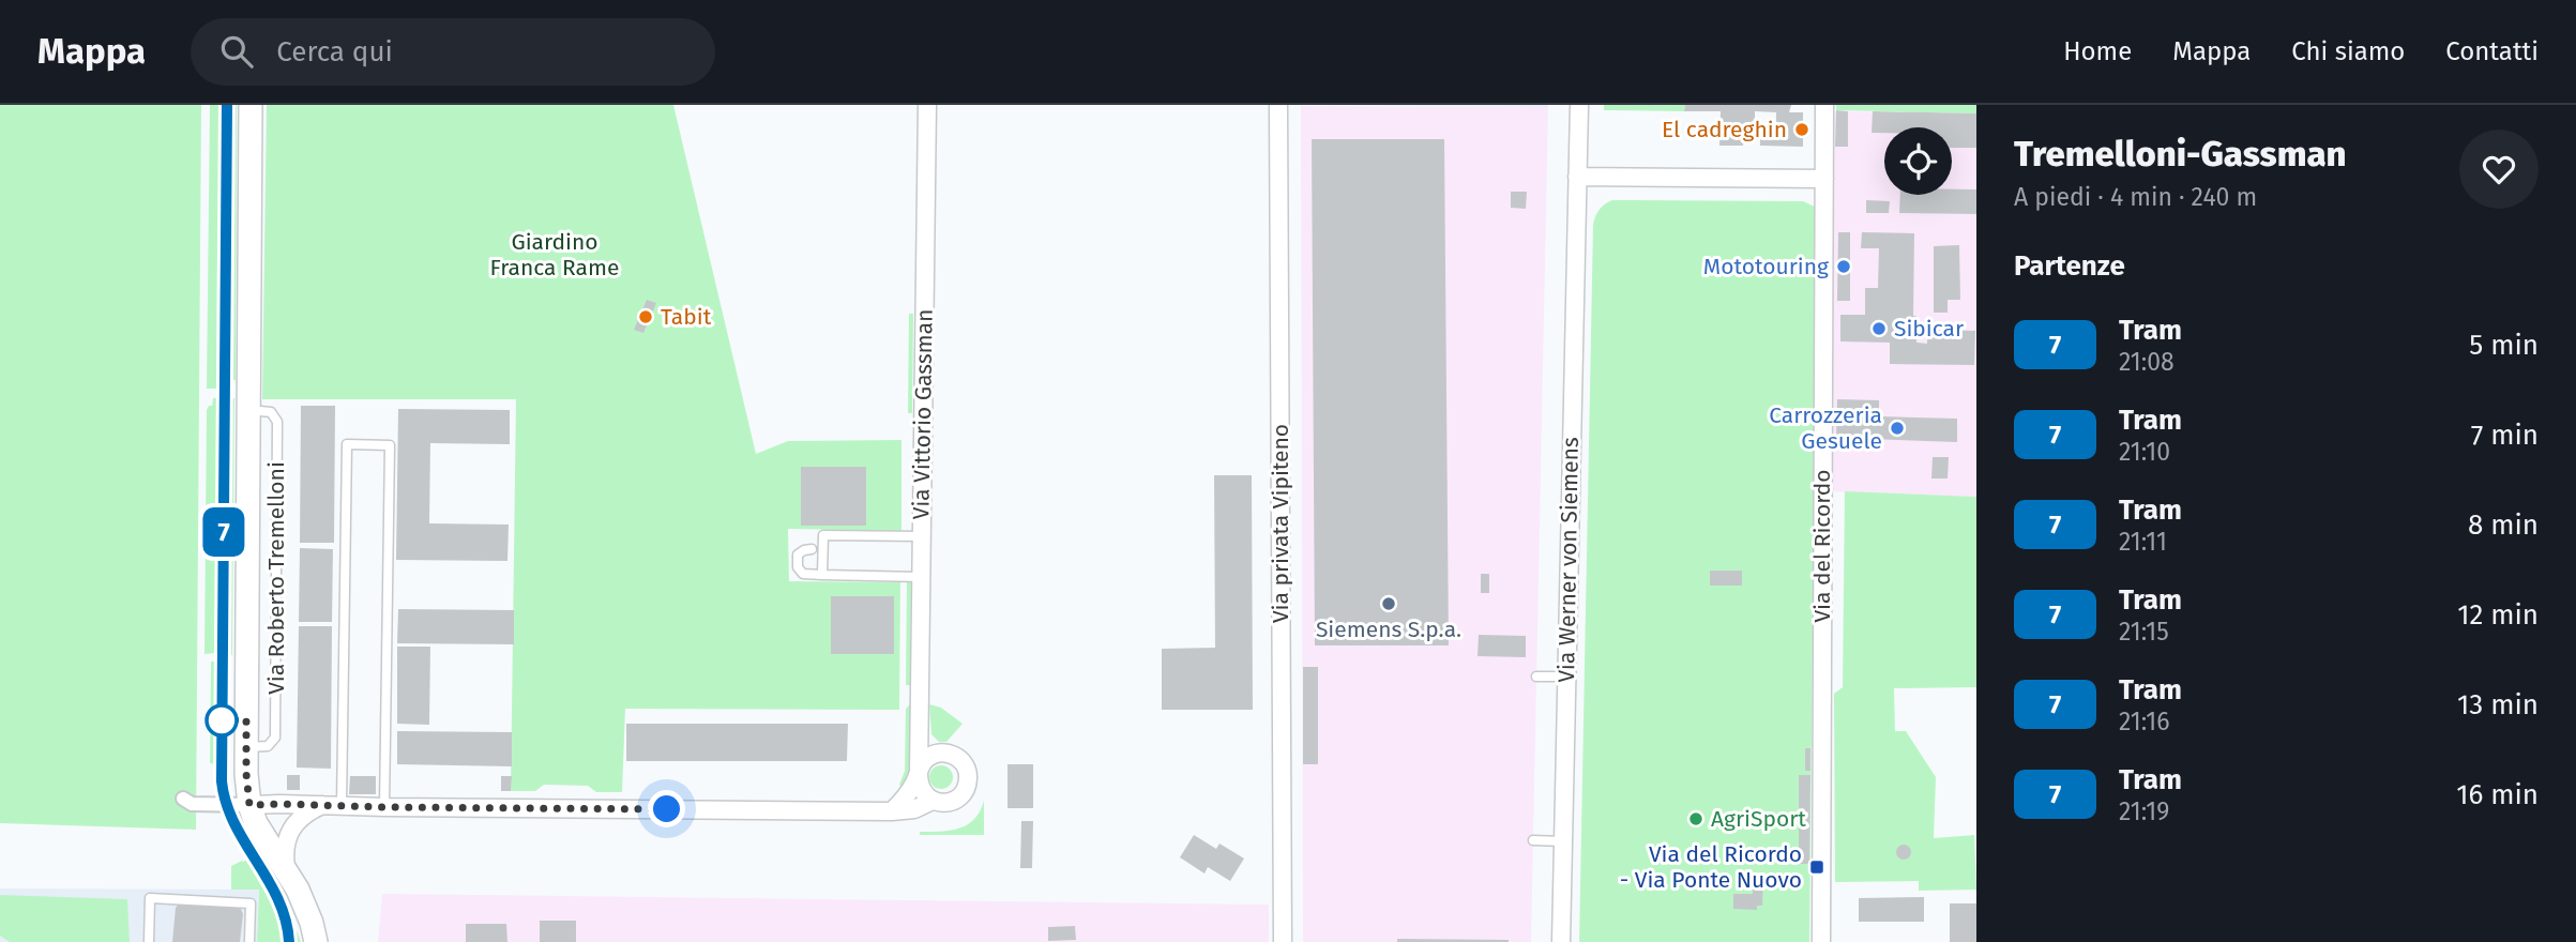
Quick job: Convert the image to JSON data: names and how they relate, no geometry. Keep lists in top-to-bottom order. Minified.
{"streets":{"street":["Via Vittorio Gassman","Via privata Vipiteno","Via del Ricordo","Via Werner von Siemens","Via Roberto Tremelloni"]},"parks":["Giardino Franca Rame"],"places":{"other":["El cadreghin","Mototouring","Tabit","Sibicar","Carrozzeria Gesuele","Siemens S.p.a.","AgriSport"],"transit":["Via del Ricordo - Via Ponte Nuovo"]},"lines":["tram line 7"],"page":{"header":"Mappa","search":"Cerca qui","nav":["Home","Mappa","Chi siamo","Contatti"],"on_map":"7","heading":[["Tremelloni-Gassman","A piedi · 4 min · 240 m"],"Partenze"],"list":[{"mark":"7","name":"Tram","note":"21:08","value":"5 min"},{"mark":"7","name":"Tram","note":"21:10","value":"7 min"},{"mark":"7","name":"Tram","note":"21:11","value":"8 min"},{"mark":"7","name":"Tram","note":"21:15","value":"12 min"},{"mark":"7","name":"Tram","note":"21:16","value":"13 min"},{"mark":"7","name":"Tram","note":"21:19","value":"16 min"}]}}
